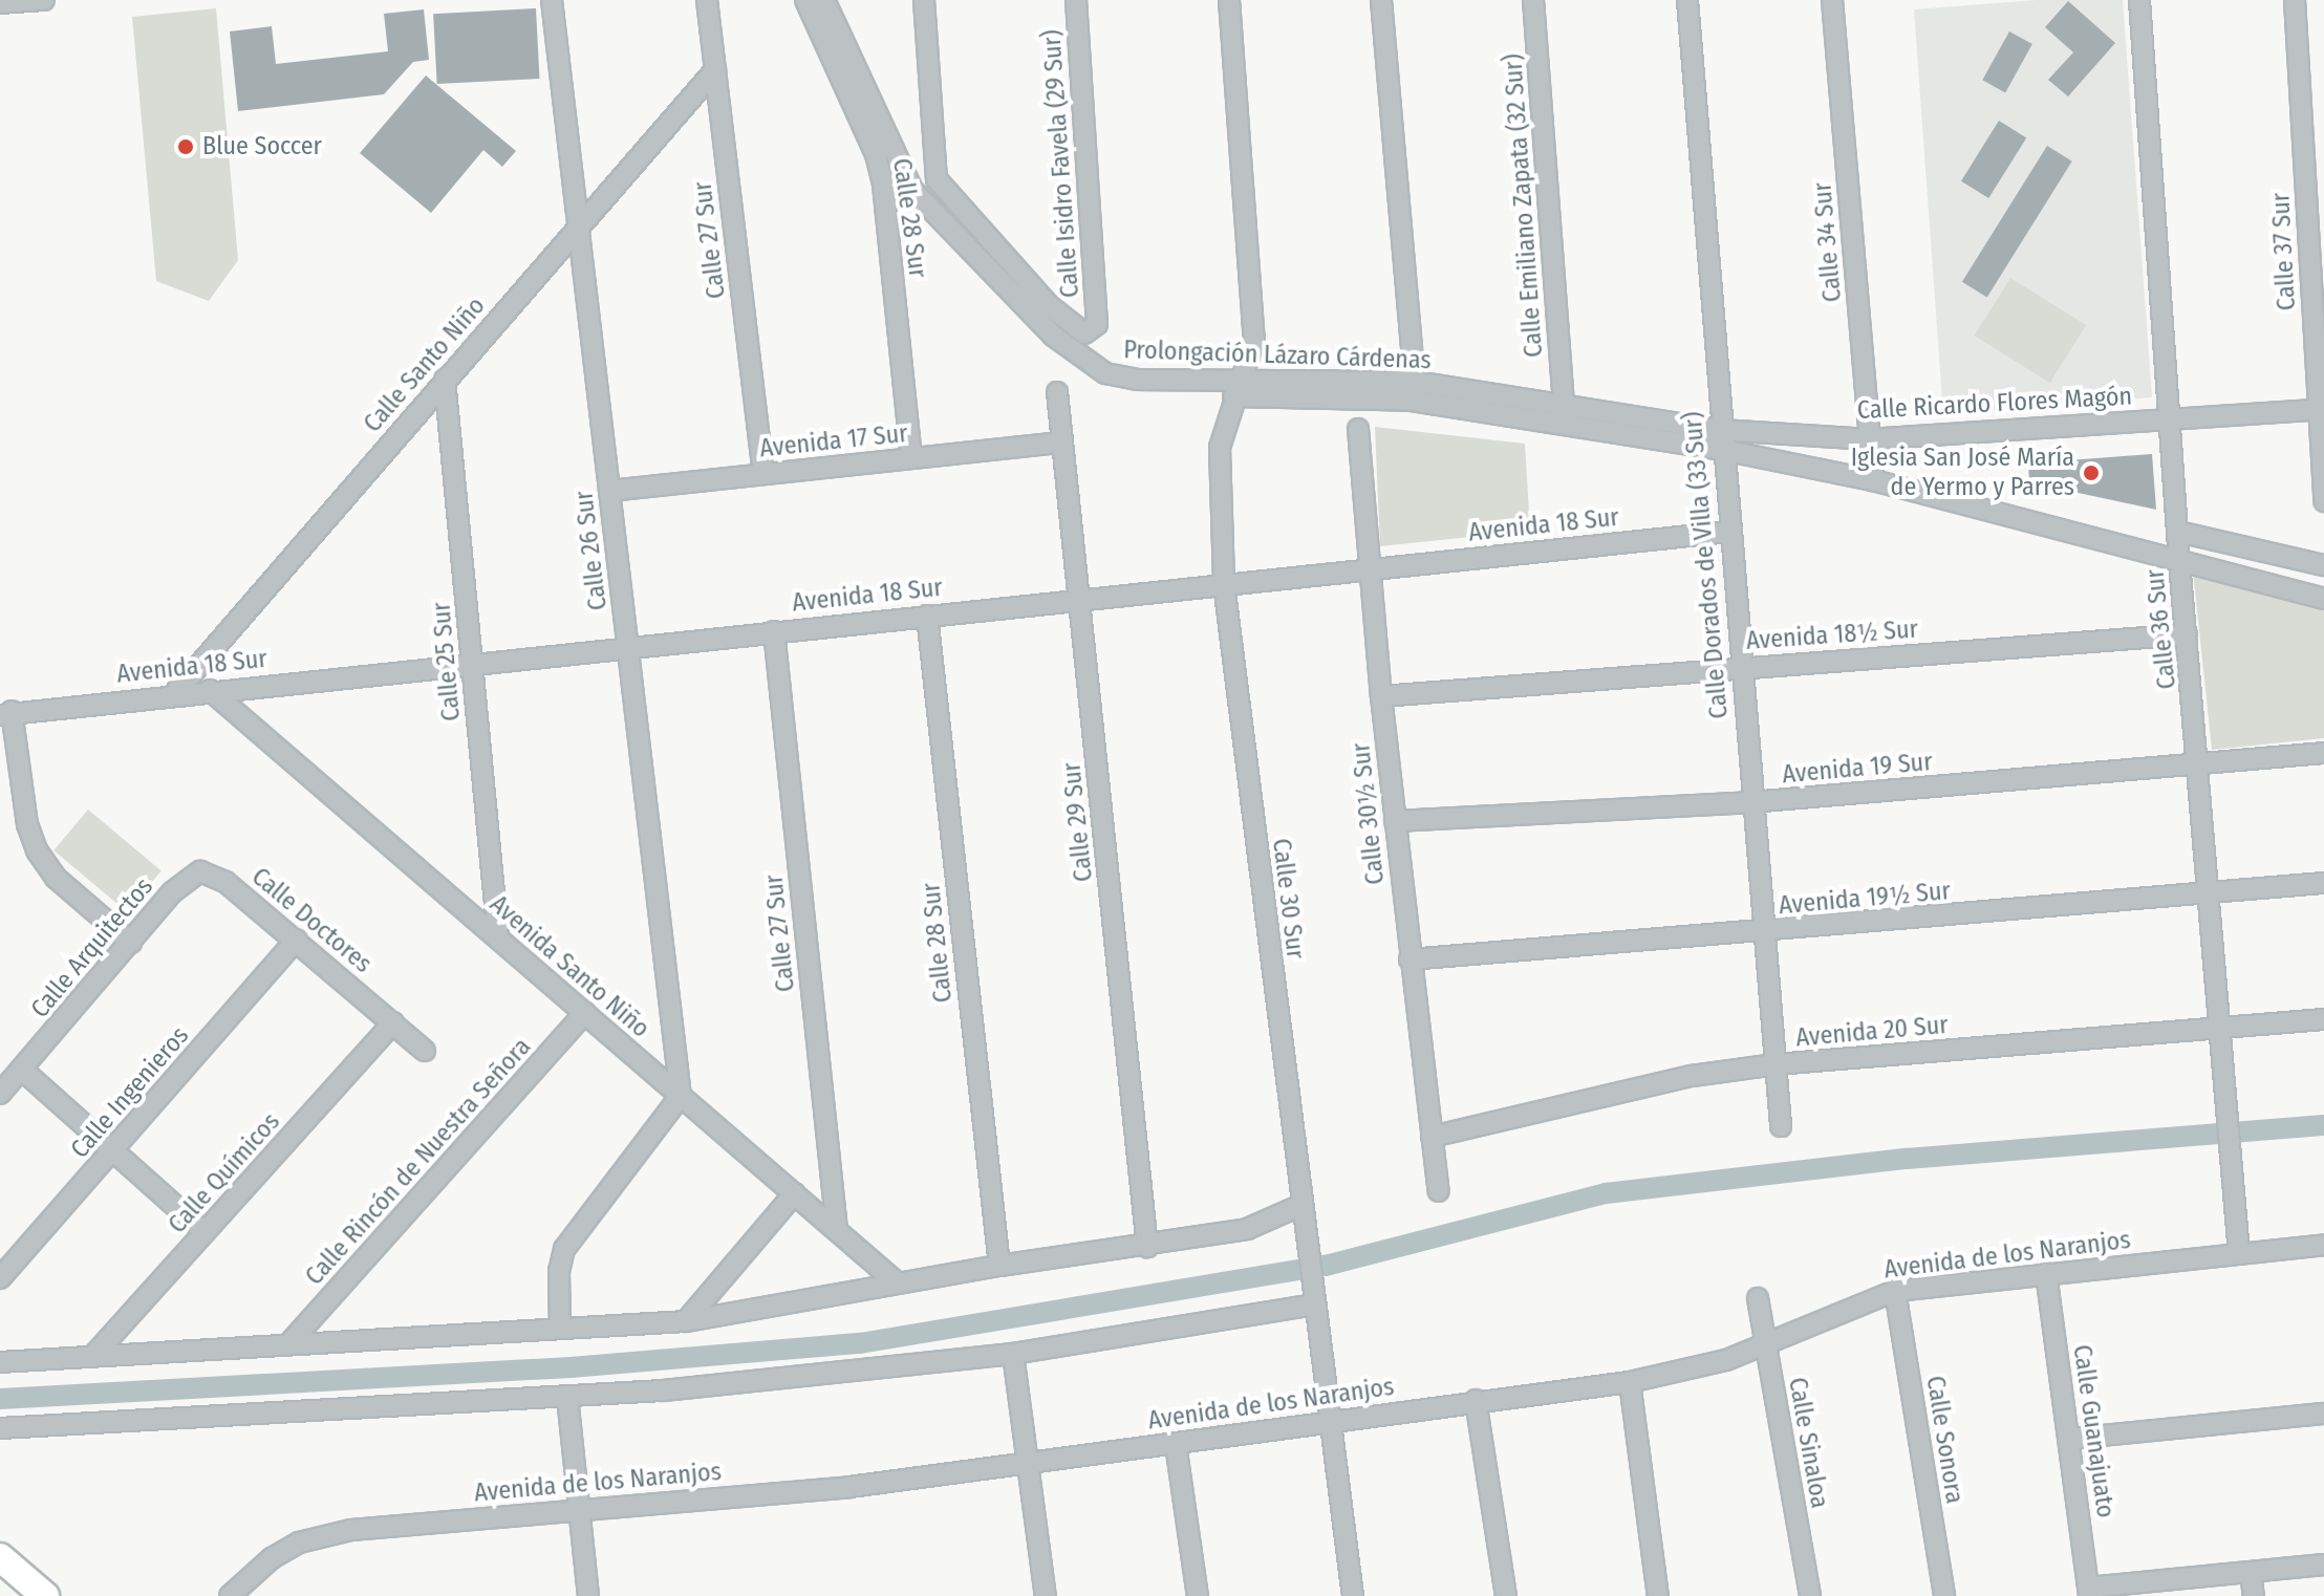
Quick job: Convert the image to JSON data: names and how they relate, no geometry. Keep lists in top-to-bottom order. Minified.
{"streets":{"street":["Calle Isidro Favela (29 Sur)","Calle Emiliano Zapata (32 Sur)","Calle 28 Sur","Calle 27 Sur","Calle 34 Sur","Calle 37 Sur","Prolongación Lázaro Cárdenas","Calle Santo Niño","Calle Ricardo Flores Magón","Avenida 17 Sur","Avenida 18 Sur","Calle 26 Sur","Calle Dorados de Villa (33 Sur)","Calle 36 Sur","Avenida 18½ Sur","Calle 25 Sur","Avenida 19 Sur","Calle 30½ Sur","Calle 29 Sur","Calle 30 Sur","Avenida 19½ Sur","Calle Doctores","Calle Arquitectos","Avenida Santo Niño","Avenida 20 Sur","Calle Ingenieros","Calle Rincón de Nuestra Señora","Calle Químicos","Avenida de los Naranjos","Calle Guanajuato","Calle Sonora","Calle Sinaloa"]},"crossings":[["Calle Emiliano Zapata (32 Sur)","Prolongación Lázaro Cárdenas"],["Calle 28 Sur","Avenida 17 Sur"],["Calle 28 Sur","Avenida 18 Sur"],["Calle 27 Sur","Calle Santo Niño"],["Calle 27 Sur","Avenida 17 Sur"],["Calle 27 Sur","Avenida 18 Sur"],["Calle 27 Sur","Avenida Santo Niño"],["Calle 34 Sur","Calle Ricardo Flores Magón"],["Calle 37 Sur","Calle Ricardo Flores Magón"],["Prolongación Lázaro Cárdenas","Calle Ricardo Flores Magón"],["Prolongación Lázaro Cárdenas","Calle Dorados de Villa (33 Sur)"],["Prolongación Lázaro Cárdenas","Calle 30 Sur"],["Calle Santo Niño","Avenida 18 Sur"],["Calle Santo Niño","Calle 26 Sur"],["Calle Santo Niño","Calle 25 Sur"],["Calle Ricardo Flores Magón","Calle Dorados de Villa (33 Sur)"],["Calle Ricardo Flores Magón","Calle 36 Sur"],["Avenida 17 Sur","Calle 26 Sur"],["Avenida 17 Sur","Calle 29 Sur"],["Avenida 18 Sur","Calle 26 Sur"],["Avenida 18 Sur","Calle Dorados de Villa (33 Sur)"],["Avenida 18 Sur","Calle 25 Sur"],["Avenida 18 Sur","Calle 30½ Sur"],["Avenida 18 Sur","Calle 29 Sur"],["Avenida 18 Sur","Calle 30 Sur"],["Avenida 18 Sur","Avenida Santo Niño"],["Calle 26 Sur","Avenida Santo Niño"],["Calle Dorados de Villa (33 Sur)","Avenida 18½ Sur"],["Calle Dorados de Villa (33 Sur)","Avenida 19 Sur"],["Calle Dorados de Villa (33 Sur)","Avenida 19½ Sur"],["Calle Dorados de Villa (33 Sur)","Avenida 20 Sur"],["Calle 36 Sur","Avenida 18½ Sur"],["Calle 36 Sur","Avenida 19 Sur"],["Calle 36 Sur","Avenida 19½ Sur"],["Calle 36 Sur","Avenida 20 Sur"],["Calle 36 Sur","Avenida de los Naranjos"],["Avenida 18½ Sur","Calle 30½ Sur"],["Calle 25 Sur","Avenida Santo Niño"],["Avenida 19 Sur","Calle 30½ Sur"],["Calle 30½ Sur","Avenida 19½ Sur"],["Calle 30½ Sur","Avenida 20 Sur"],["Calle 30 Sur","Avenida de los Naranjos"],["Calle Doctores","Calle Arquitectos"],["Calle Doctores","Calle Ingenieros"],["Calle Doctores","Calle Químicos"],["Avenida Santo Niño","Calle Rincón de Nuestra Señora"],["Avenida de los Naranjos","Calle Guanajuato"],["Avenida de los Naranjos","Calle Sonora"],["Avenida de los Naranjos","Calle Sinaloa"]],"places":["Blue Soccer","Iglesia San José María de Yermo y Parres"]}
